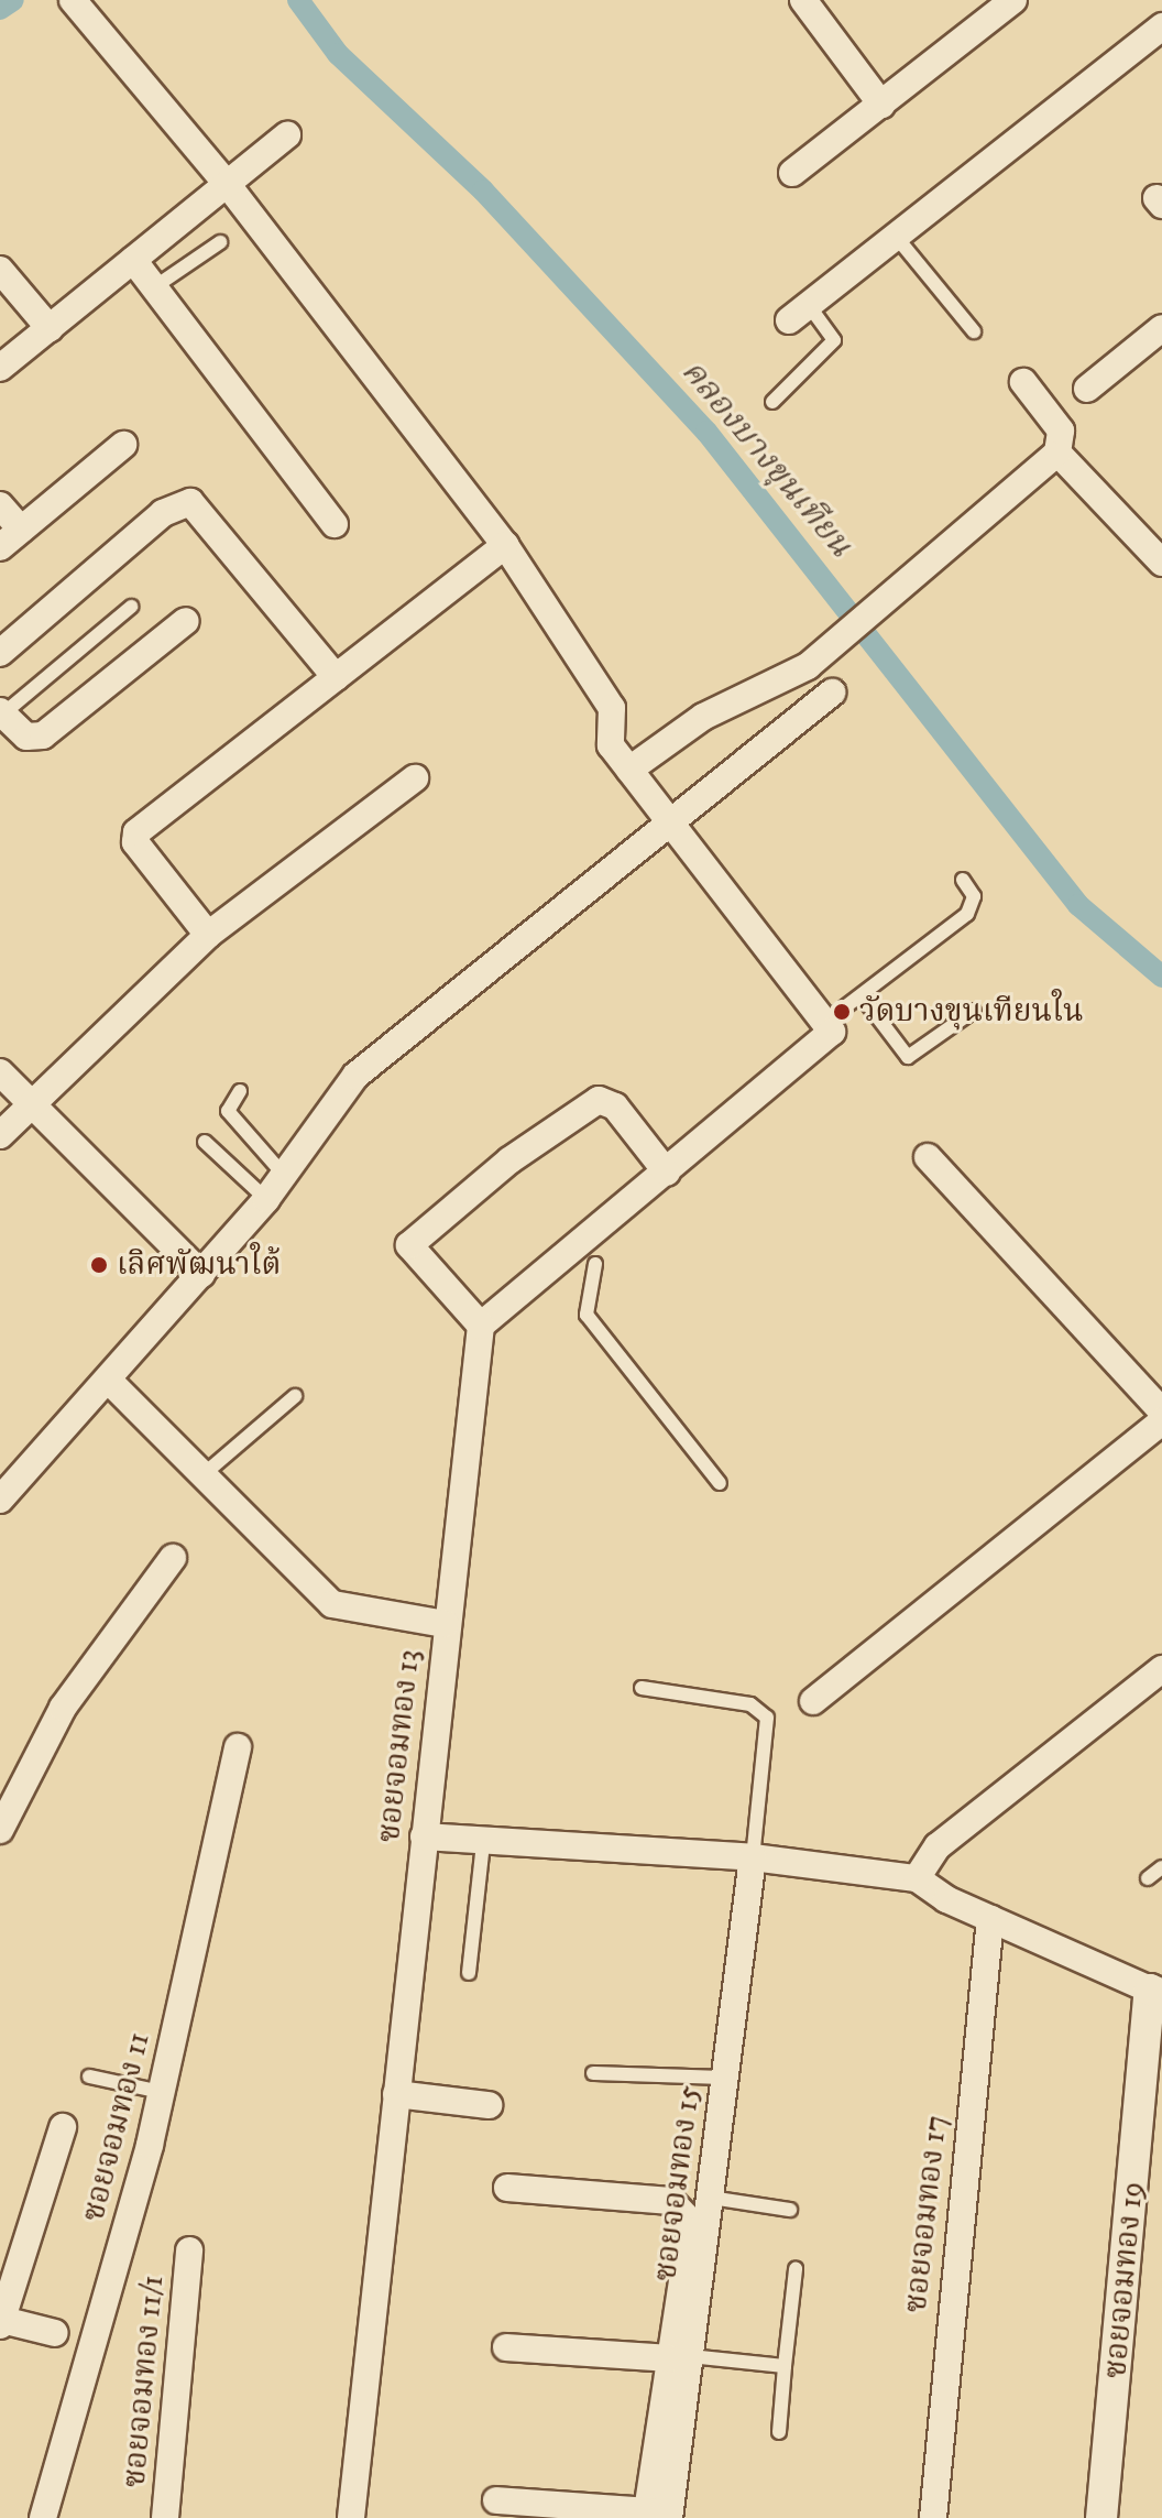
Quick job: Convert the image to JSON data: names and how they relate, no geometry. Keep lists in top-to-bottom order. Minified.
{"streets":{"street":["ซอยจอมทอง 13","ซอยจอมทอง 11","ซอยจอมทอง 15","ซอยจอมทอง 17","ซอยจอมทอง 19","ซอยจอมทอง 11/1"]},"water":["คลองบางขุนเทียน"],"places":["วัดบางขุนเทียนใน","เลิศพัฒนาใต้"]}
